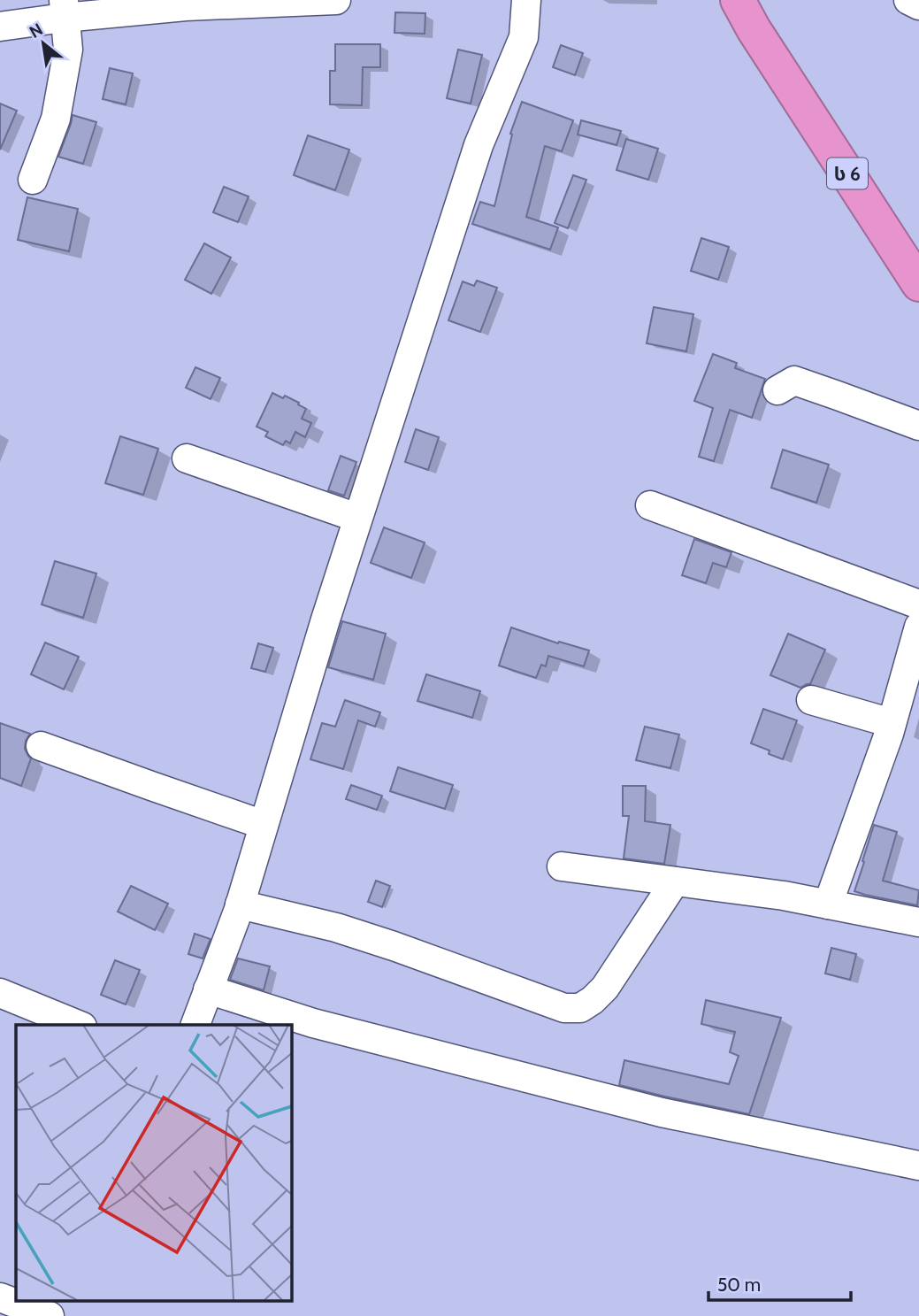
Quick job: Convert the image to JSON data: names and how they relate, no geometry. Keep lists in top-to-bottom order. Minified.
{"streets":{"highway":["ს 6"]},"scale_bar":"50 m","north":"top left"}
